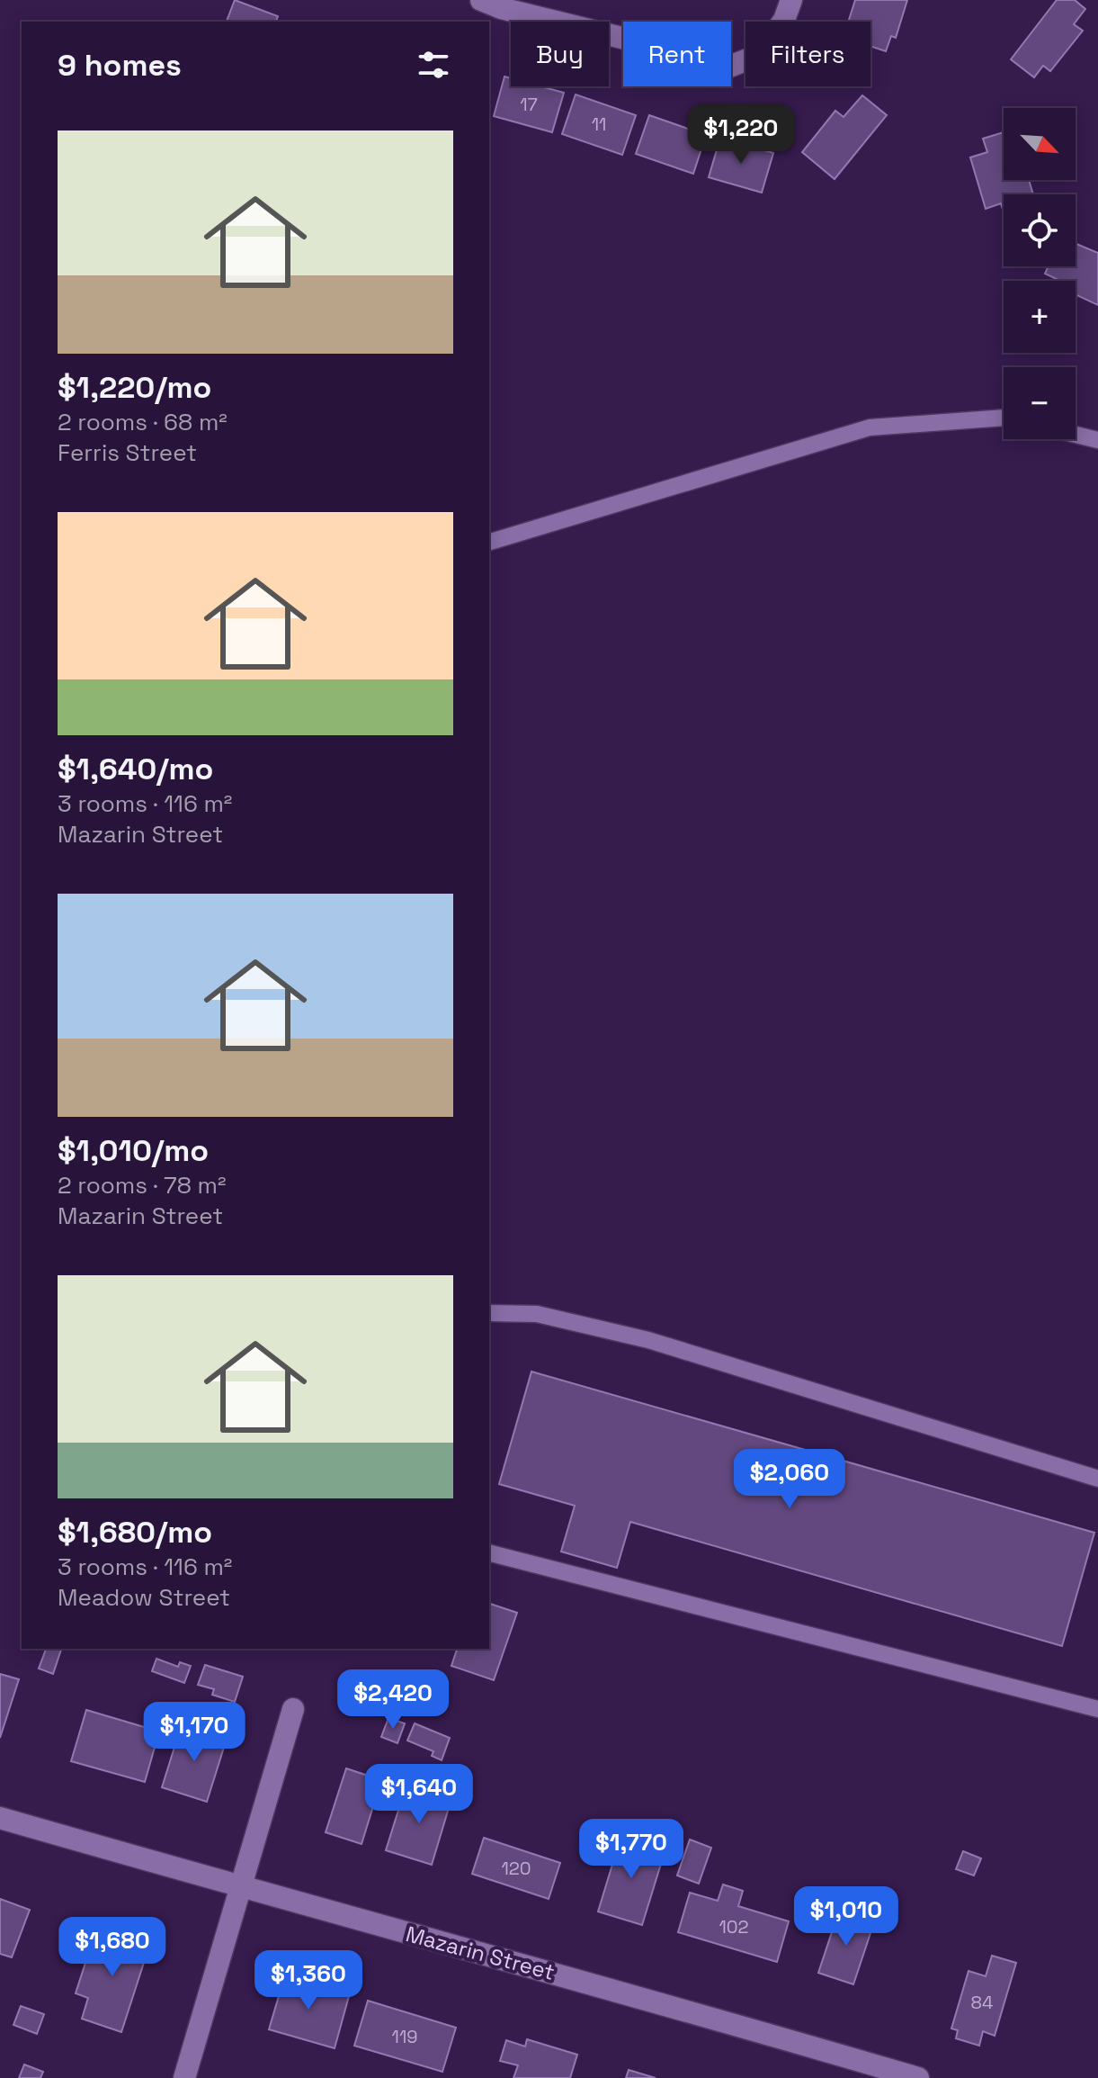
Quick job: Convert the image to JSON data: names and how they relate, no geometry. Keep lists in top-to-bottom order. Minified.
{"streets":{"street":["Mazarin Street"]},"house_numbers":["17","11","120","102","84","119"],"north":"bottom right","page":{"chip":["Buy","Rent","Filters"],"heading":"9 homes","price":["$1,220","$2,060","$2,420","$1,170","$1,640","$1,770","$1,010","$1,680","$1,360"],"map_buttons":["+","−"],"list":[{"name":"$1,220/mo","note":"2 rooms · 68 m² · Ferris Street"},{"name":"$1,640/mo","note":"3 rooms · 116 m² · Mazarin Street"},{"name":"$1,010/mo","note":"2 rooms · 78 m² · Mazarin Street"},{"name":"$1,680/mo","note":"3 rooms · 116 m² · Meadow Street"}]}}
